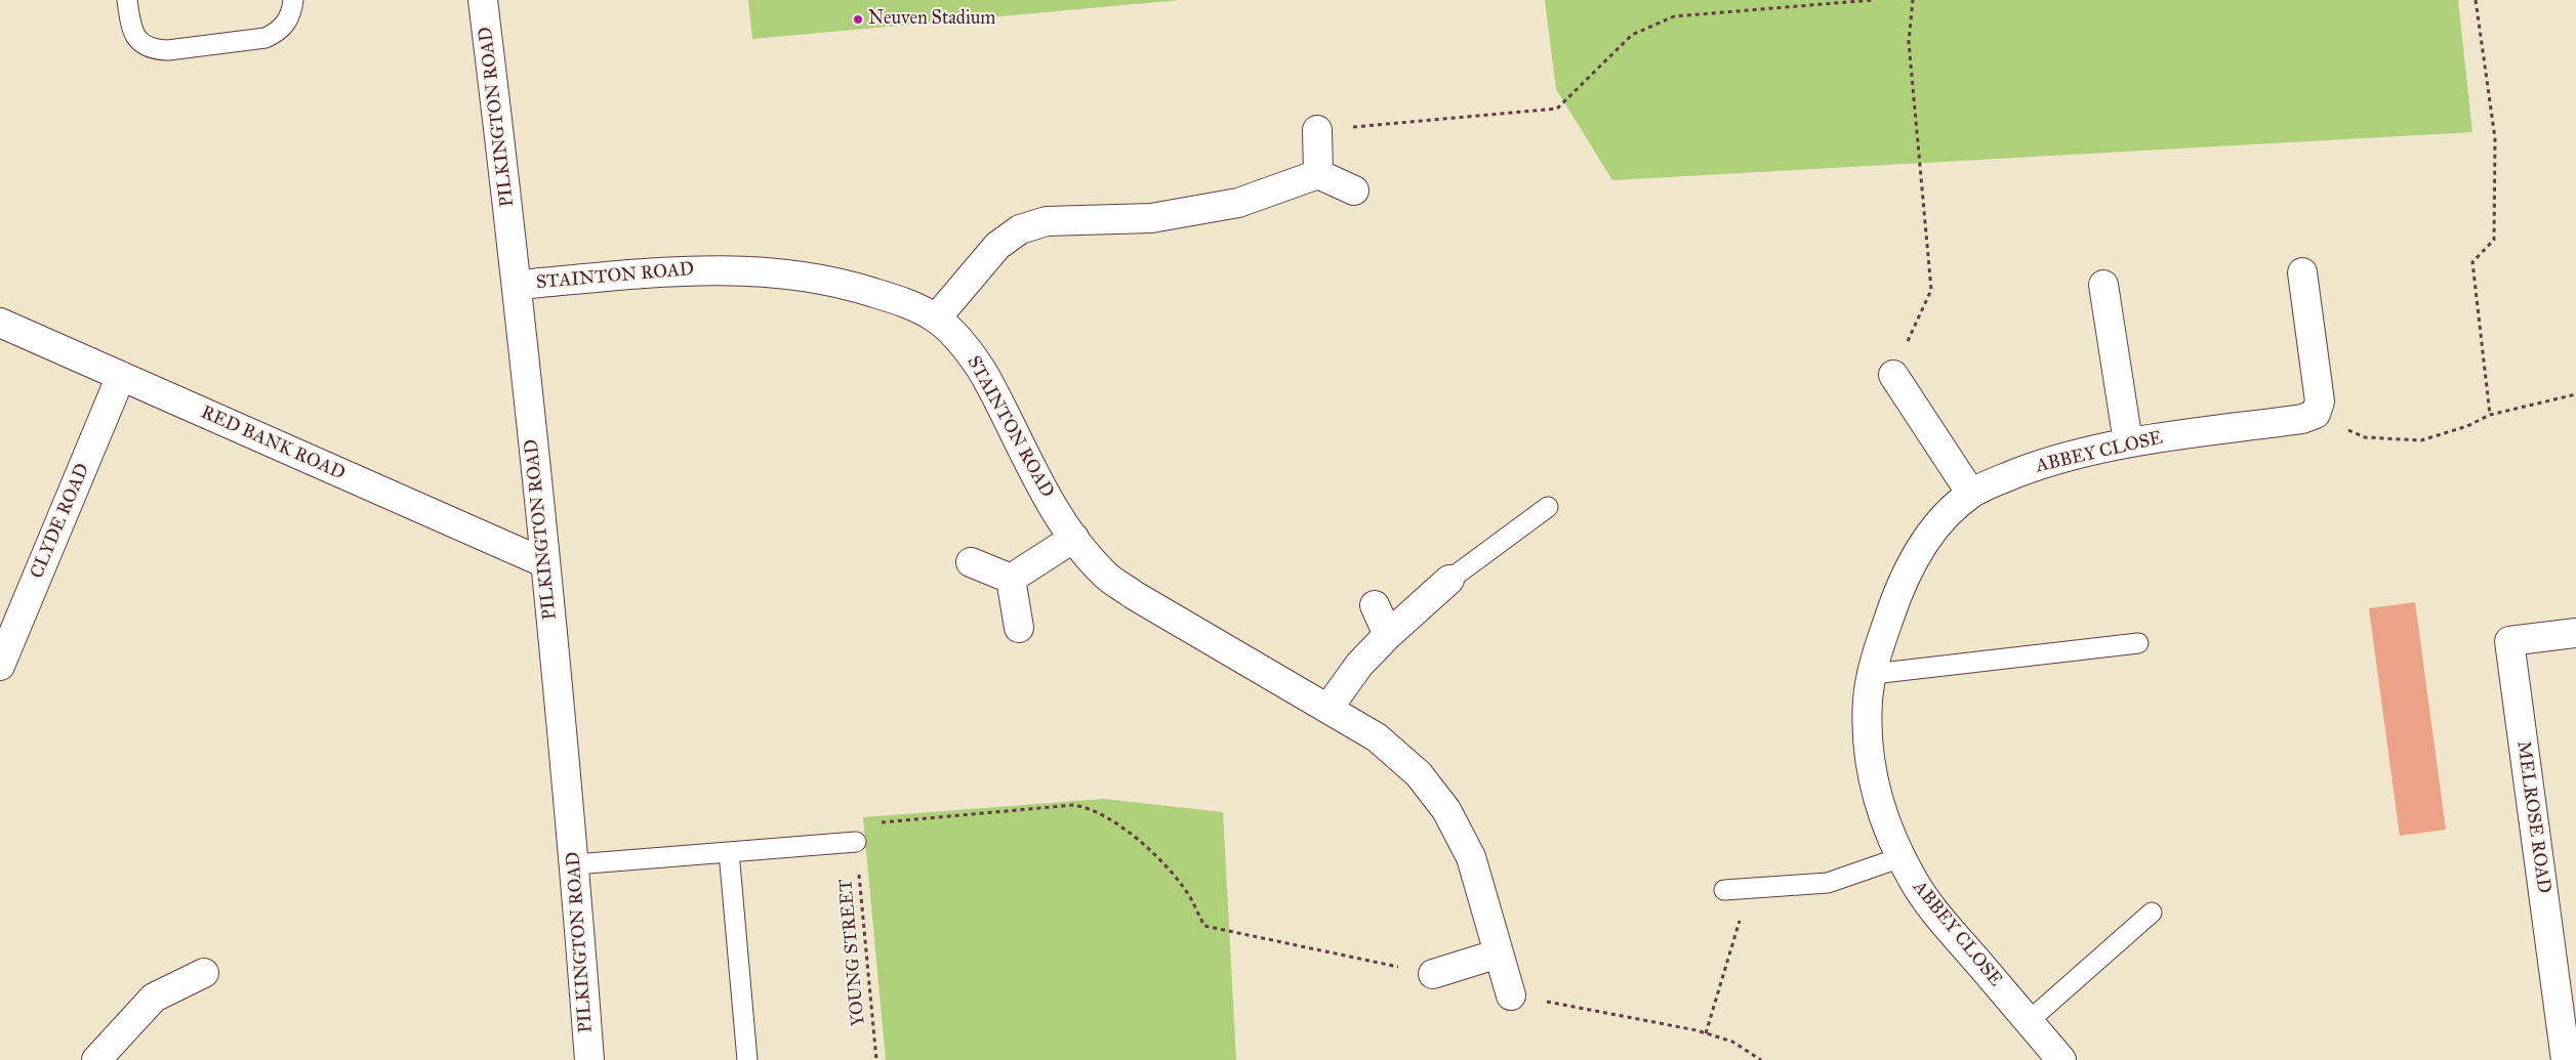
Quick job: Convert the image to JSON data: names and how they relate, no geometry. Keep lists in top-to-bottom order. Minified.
{"streets":{"street":["PILKINGTON ROAD","STAINTON ROAD","RED BANK ROAD","ABBEY CLOSE","CLYDE ROAD","MELROSE ROAD"],"path":["YOUNG STREET"]},"crossings":[["PILKINGTON ROAD","STAINTON ROAD"],["PILKINGTON ROAD","RED BANK ROAD"],["RED BANK ROAD","CLYDE ROAD"]],"places":["Neuven Stadium"]}
